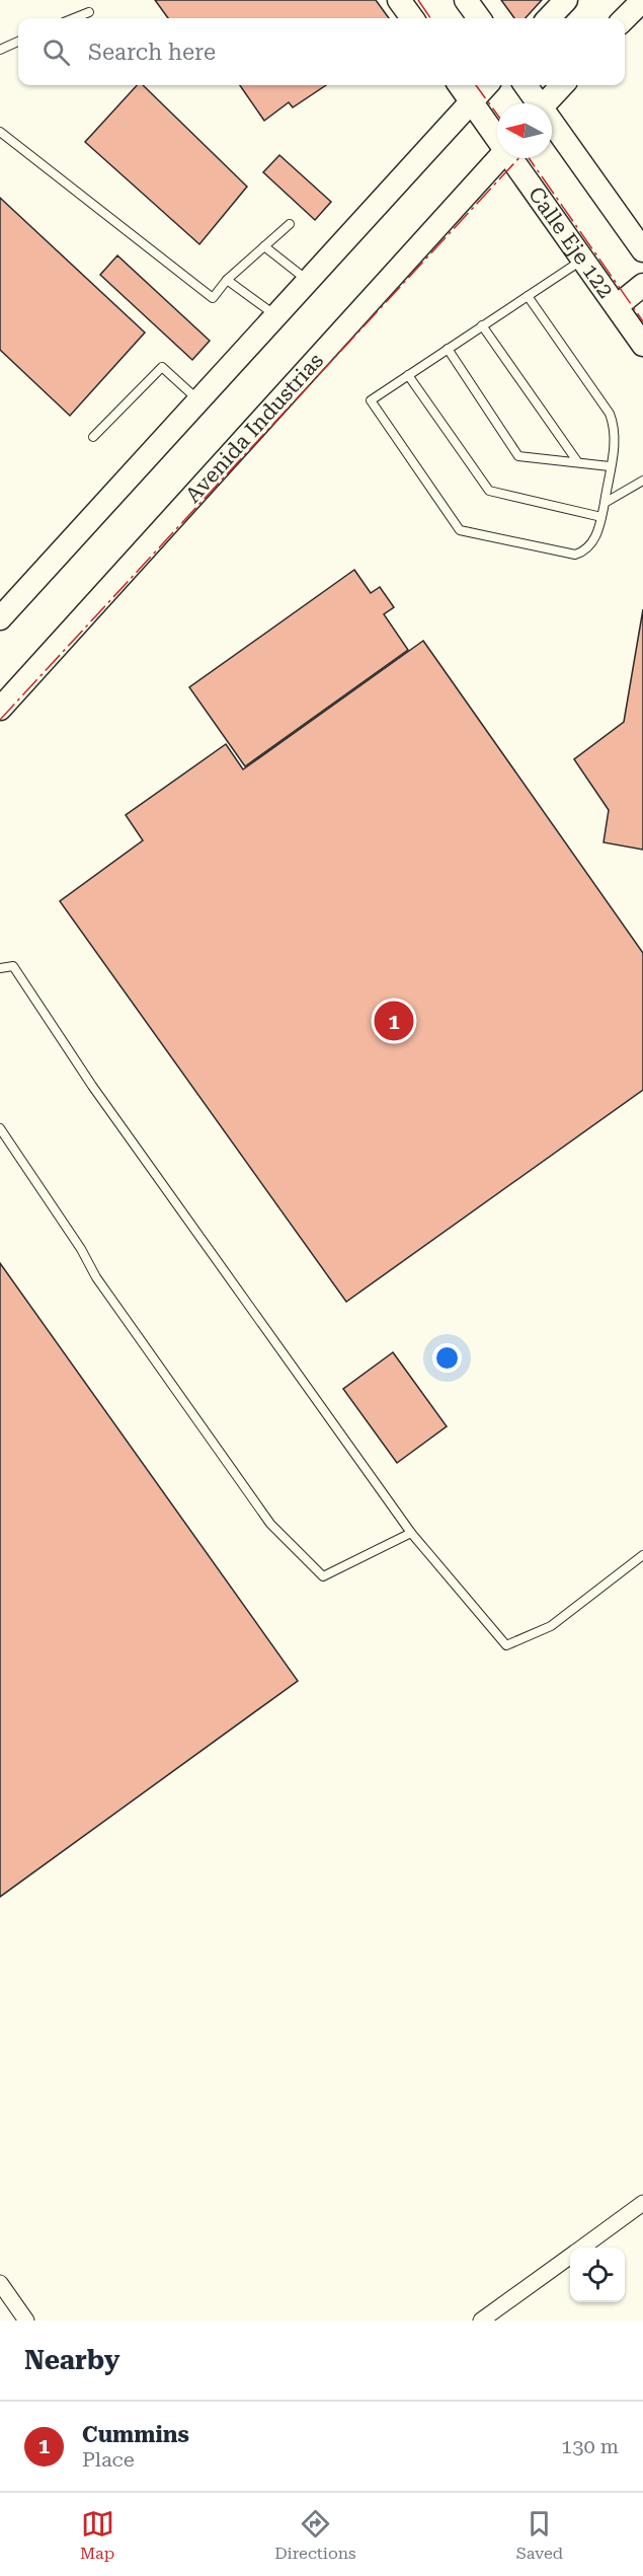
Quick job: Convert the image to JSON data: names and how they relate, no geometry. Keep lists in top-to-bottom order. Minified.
{"streets":{"main road":["Calle Eje 122","Avenida Industrias"]},"north":"left","page":{"search":"Search here","pins":"1","heading":"Nearby","list":[{"mark":"1","name":"Cummins","note":"Place","value":"130 m"}],"nav":["Map","Directions","Saved"]}}
